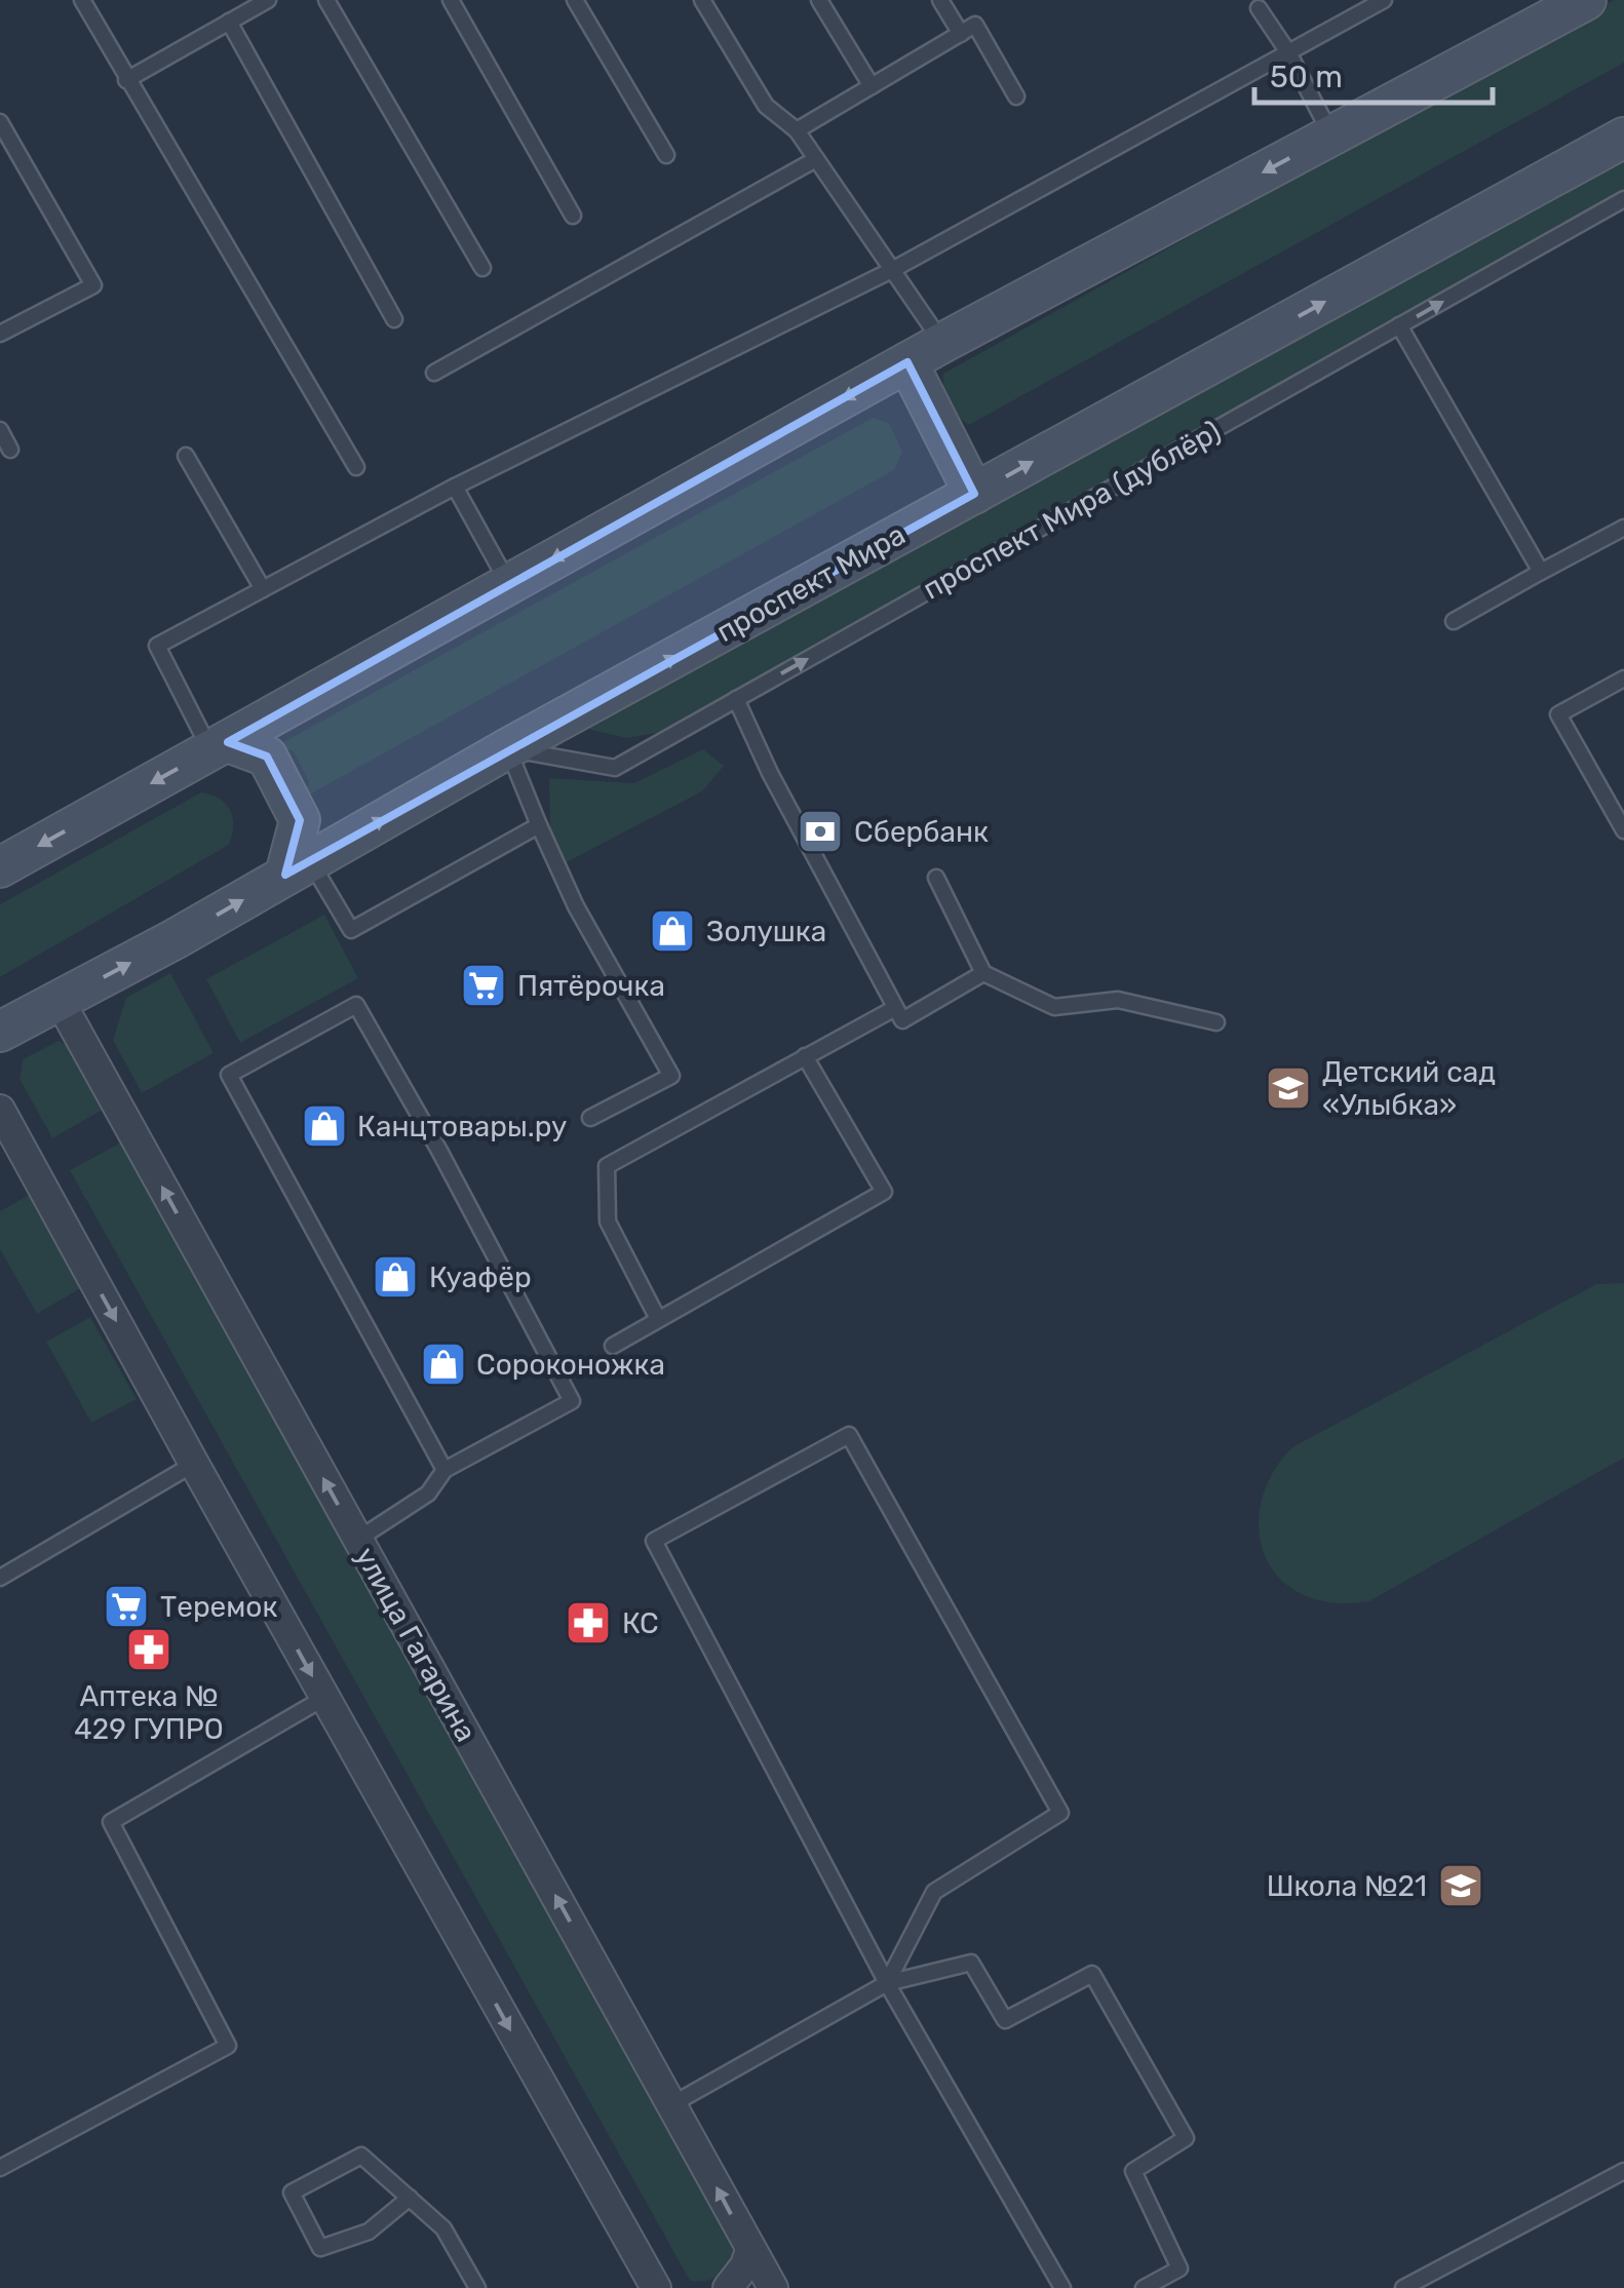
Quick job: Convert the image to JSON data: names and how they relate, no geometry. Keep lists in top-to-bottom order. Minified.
{"streets":{"main road":["проспект Мира"],"street":["улица Гагарина"],"lane":["проспект Мира (дублёр)"]},"crossings":[["проспект Мира (дублёр)","проспект Мира"],["проспект Мира","улица Гагарина"]],"one_way":["проспект Мира (дублёр)"],"places":{"bank":["Сбербанк"],"shop":["Золушка","Канцтовары.ру","Куафёр","Сороконожка"],"supermarket":["Пятёрочка","Теремок"],"school or university":["Детский сад «Улыбка»","Школа №21"],"pharmacy":["КС","Аптека № 429 ГУПРО"]},"scale_bar":"50 m"}
